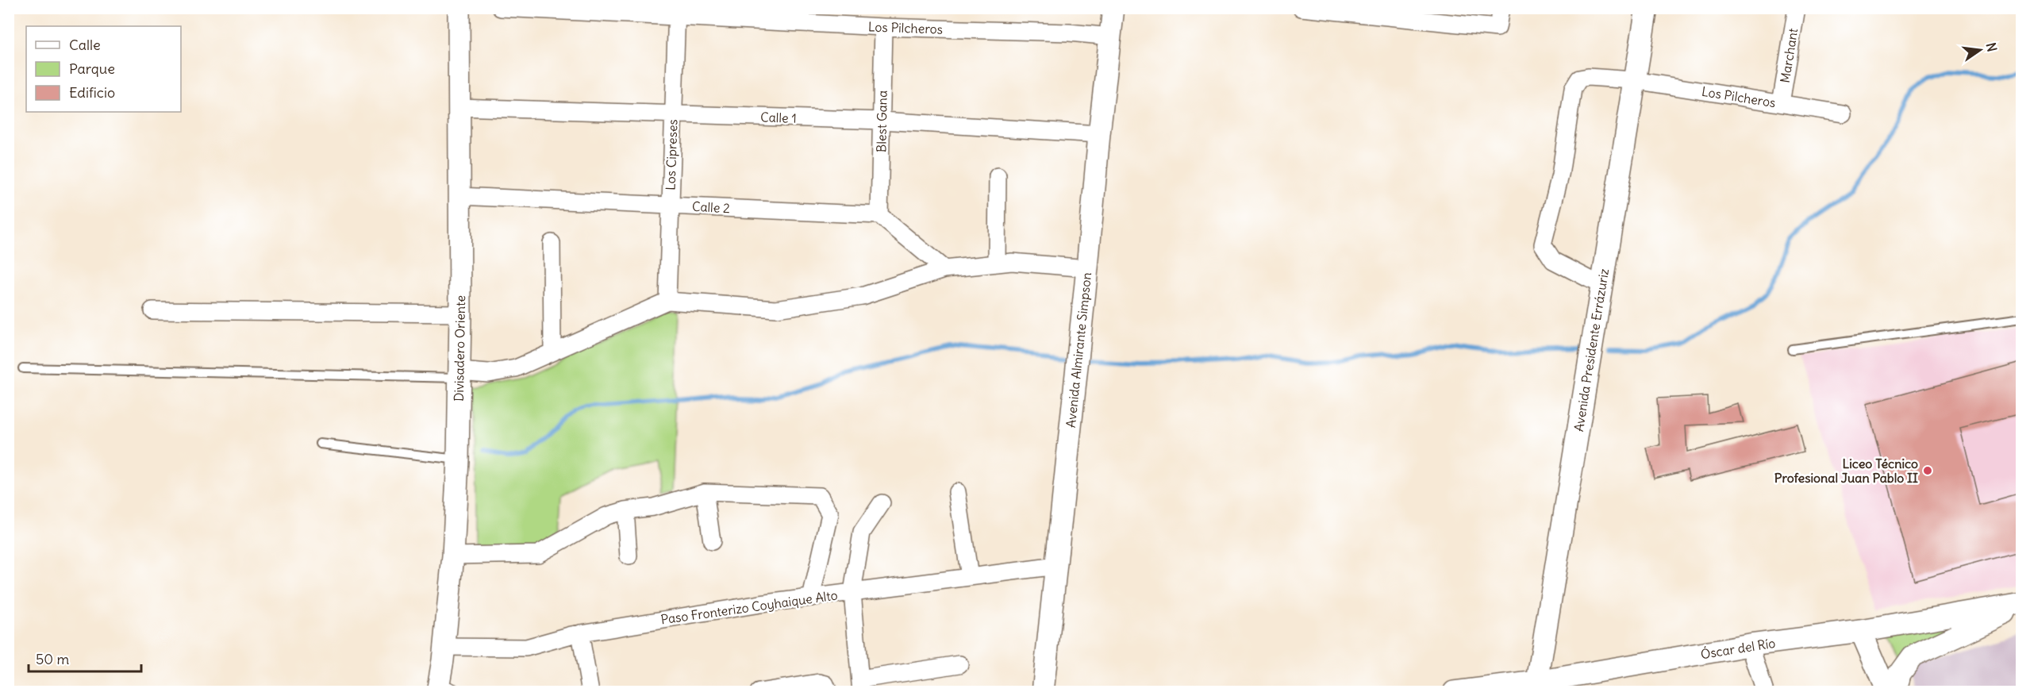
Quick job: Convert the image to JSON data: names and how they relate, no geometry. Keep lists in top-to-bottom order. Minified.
{"streets":{"street":["Los Pilcheros","Marchant","Calle 1","Blest Gana","Los Cipreses","Calle 2","Divisadero Oriente","Avenida Almirante Simpson","Avenida Presidente Errázuriz","Paso Fronterizo Coyhaique Alto","Óscar del Río"]},"crossings":[["Los Pilcheros","Marchant"],["Los Pilcheros","Blest Gana"],["Los Pilcheros","Los Cipreses"],["Los Pilcheros","Avenida Almirante Simpson"],["Los Pilcheros","Avenida Presidente Errázuriz"],["Calle 1","Blest Gana"],["Calle 1","Los Cipreses"],["Calle 1","Divisadero Oriente"],["Calle 1","Avenida Almirante Simpson"],["Blest Gana","Calle 2"],["Los Cipreses","Calle 2"],["Calle 2","Divisadero Oriente"],["Divisadero Oriente","Paso Fronterizo Coyhaique Alto"],["Avenida Almirante Simpson","Paso Fronterizo Coyhaique Alto"],["Avenida Presidente Errázuriz","Óscar del Río"]],"places":["Liceo Técnico Profesional Juan Pablo II"],"legend":["Calle","Parque","Edificio"],"scale_bar":"50 m","north":"right"}
